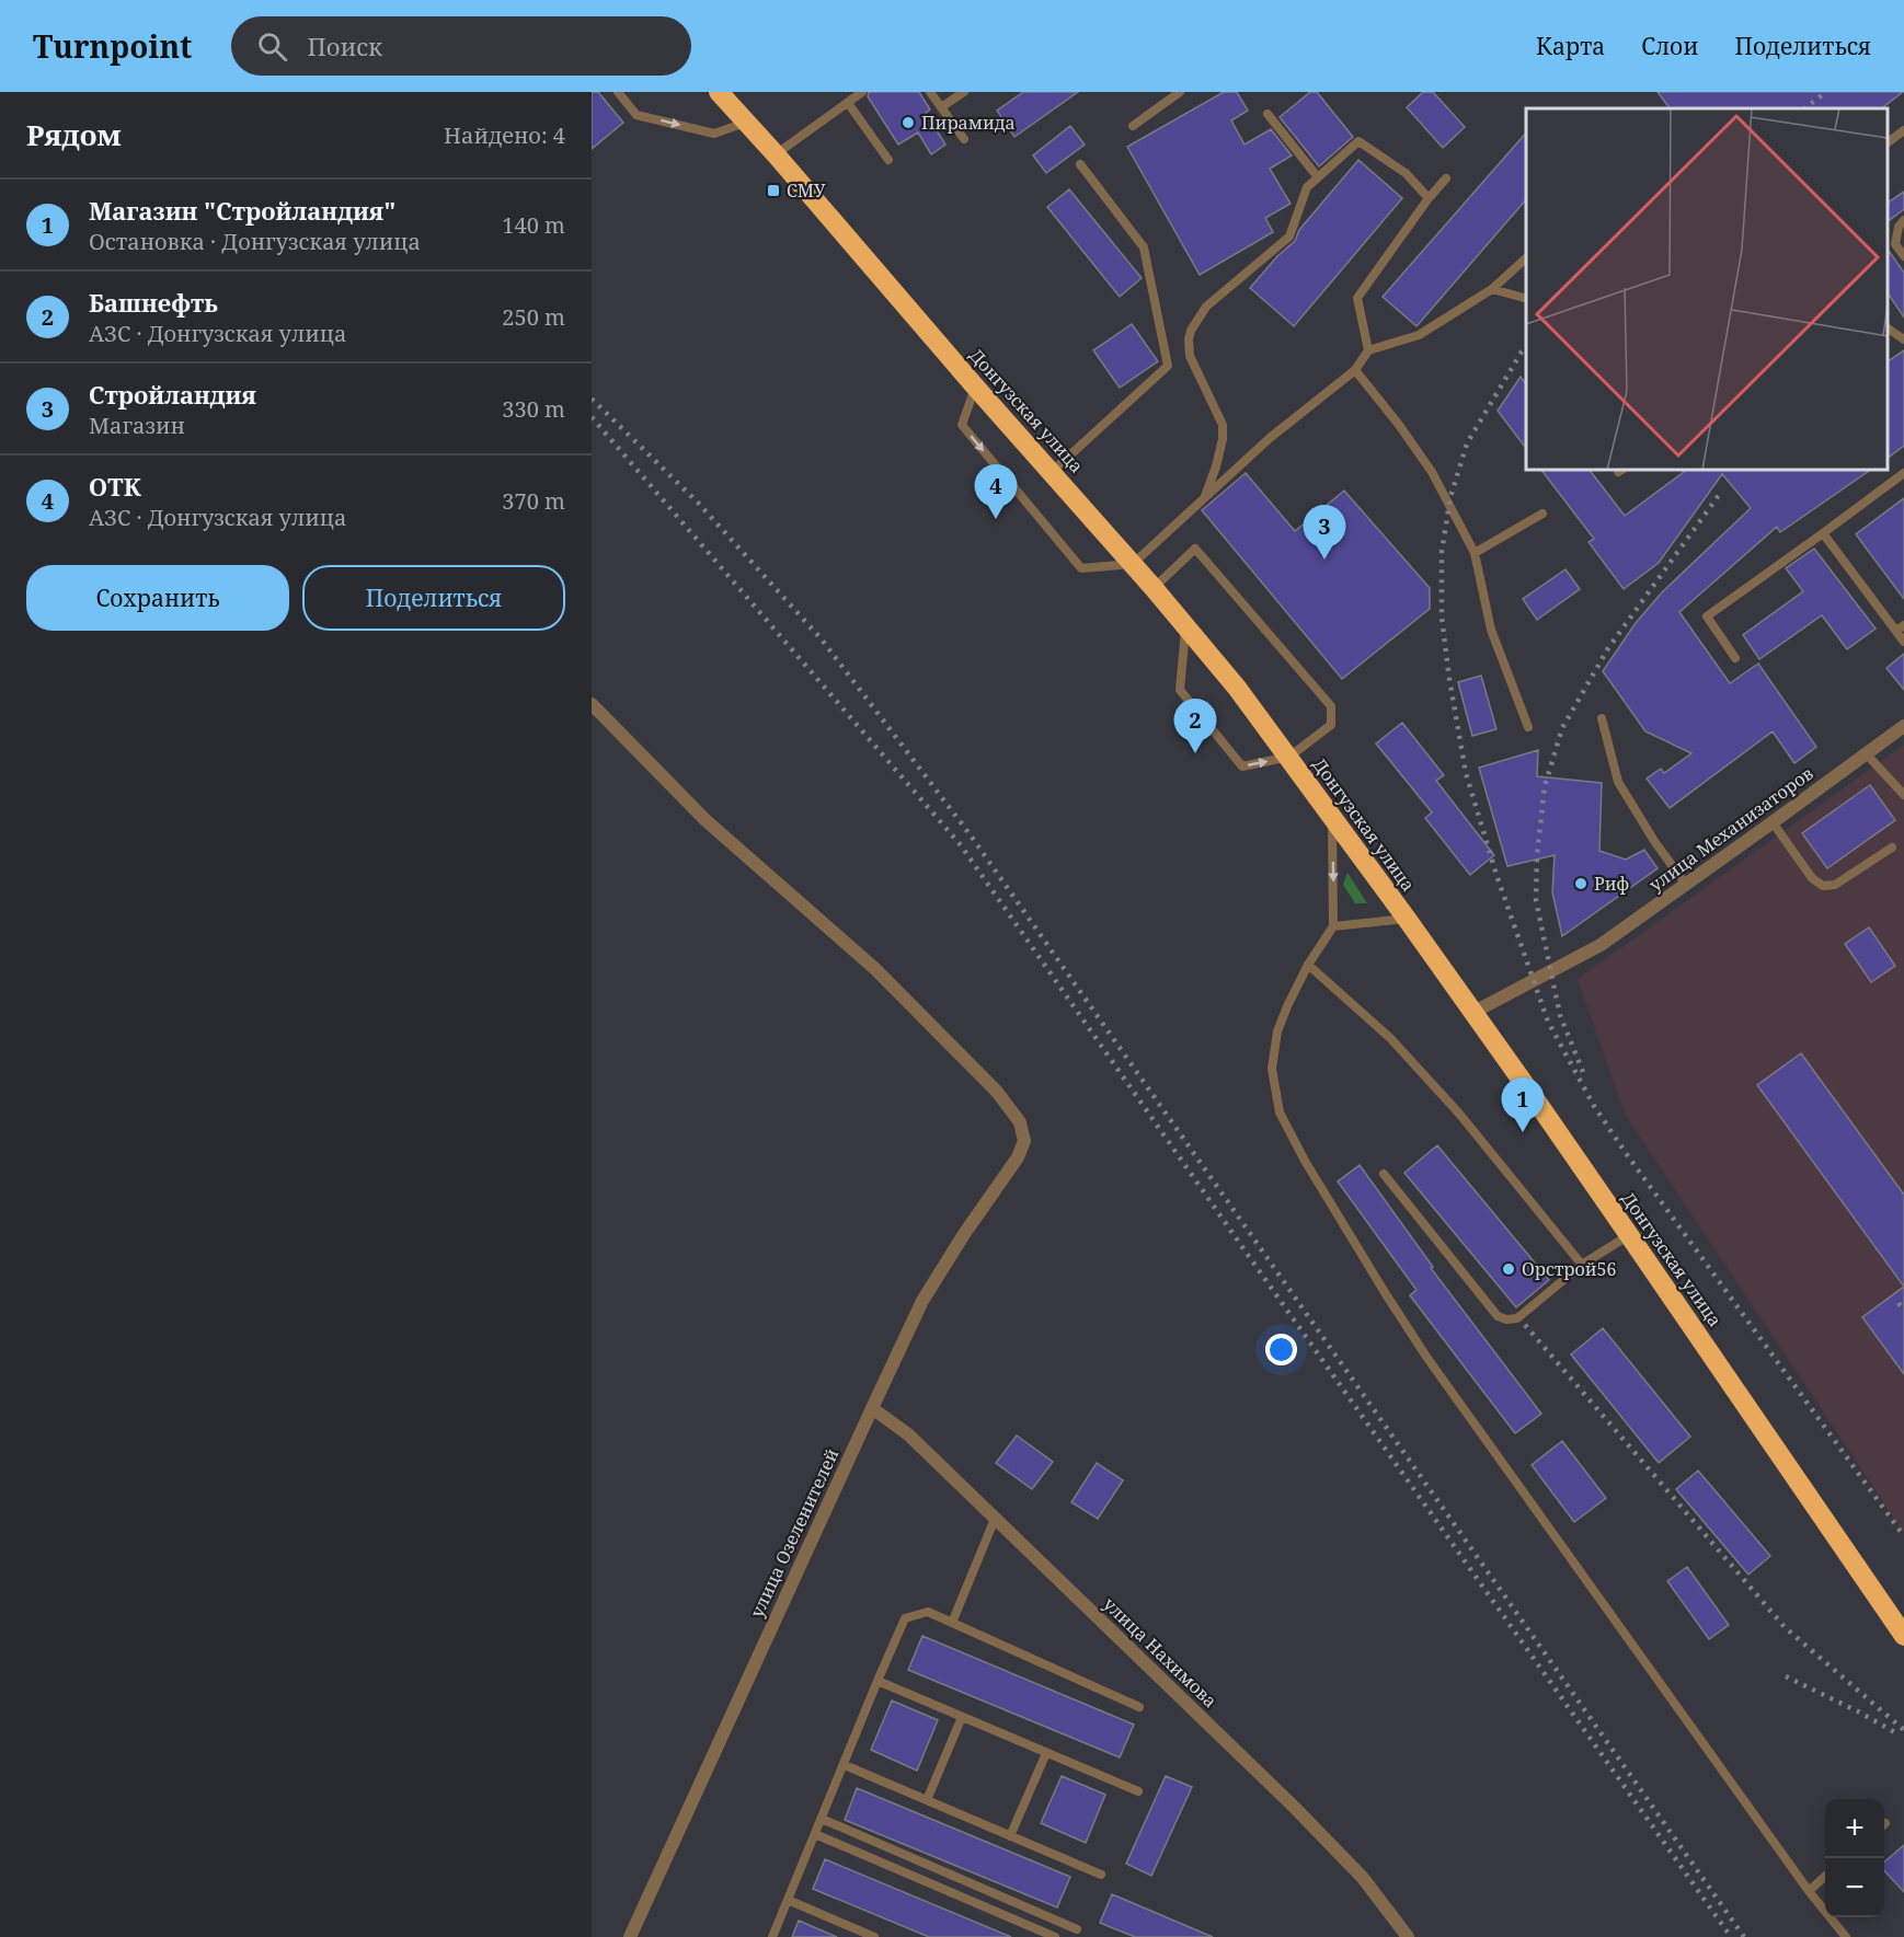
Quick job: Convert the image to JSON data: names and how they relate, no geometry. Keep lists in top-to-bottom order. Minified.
{"streets":{"highway":["Донгузская улица"],"street":["улица Механизаторов","улица Озеленителей","улица Нахимова"]},"crossings":[["Донгузская улица","улица Механизаторов"],["улица Озеленителей","улица Нахимова"]],"places":{"other":["Пирамида","Риф","Орстрой56"],"transit":["СМУ"]},"page":{"header":"Turnpoint","search":"Поиск","nav":["Карта","Слои","Поделиться"],"heading":["Рядом","Найдено: 4"],"list":[{"mark":"1","name":"Магазин \"Стройландия\"","note":"Остановка · Донгузская улица","value":"140 m"},{"mark":"2","name":"Башнефть","note":"АЗС · Донгузская улица","value":"250 m"},{"mark":"3","name":"Стройландия","note":"Магазин","value":"330 m"},{"mark":"4","name":"ОТК","note":"АЗС · Донгузская улица","value":"370 m"}],"pins":["4","3","2","1"],"buttons":["Сохранить","Поделиться"],"map_buttons":["+","−"]}}
